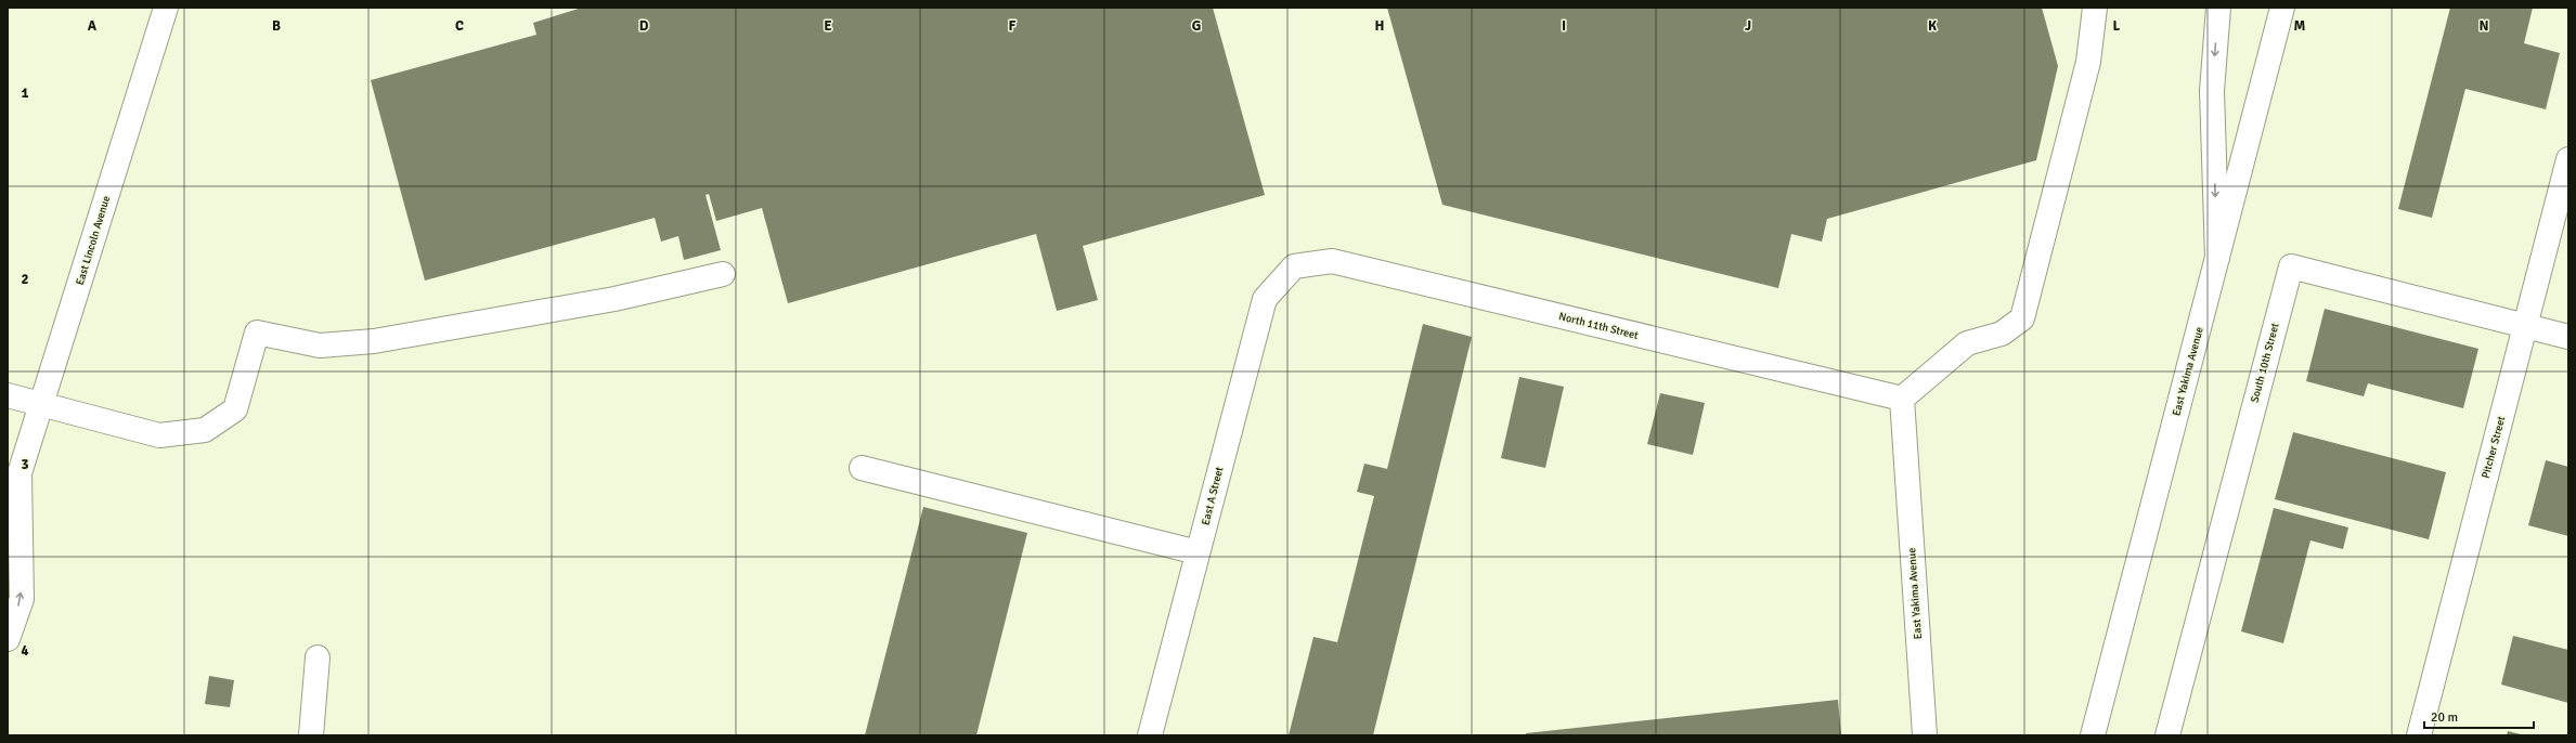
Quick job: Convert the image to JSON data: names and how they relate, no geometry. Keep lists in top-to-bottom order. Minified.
{"streets":{"main road":["East Lincoln Avenue","North 11th Street","South 10th Street","East Yakima Avenue","Pitcher Street","East A Street"]},"crossings":[["North 11th Street","East Yakima Avenue"],["North 11th Street","East A Street"],["South 10th Street","Pitcher Street"]],"scale_bar":"20 m","grid":{"columns":["A","B","C","D","E","F","G","H","I","J","K","L","M","N"],"rows":["1","2","3","4"]}}
